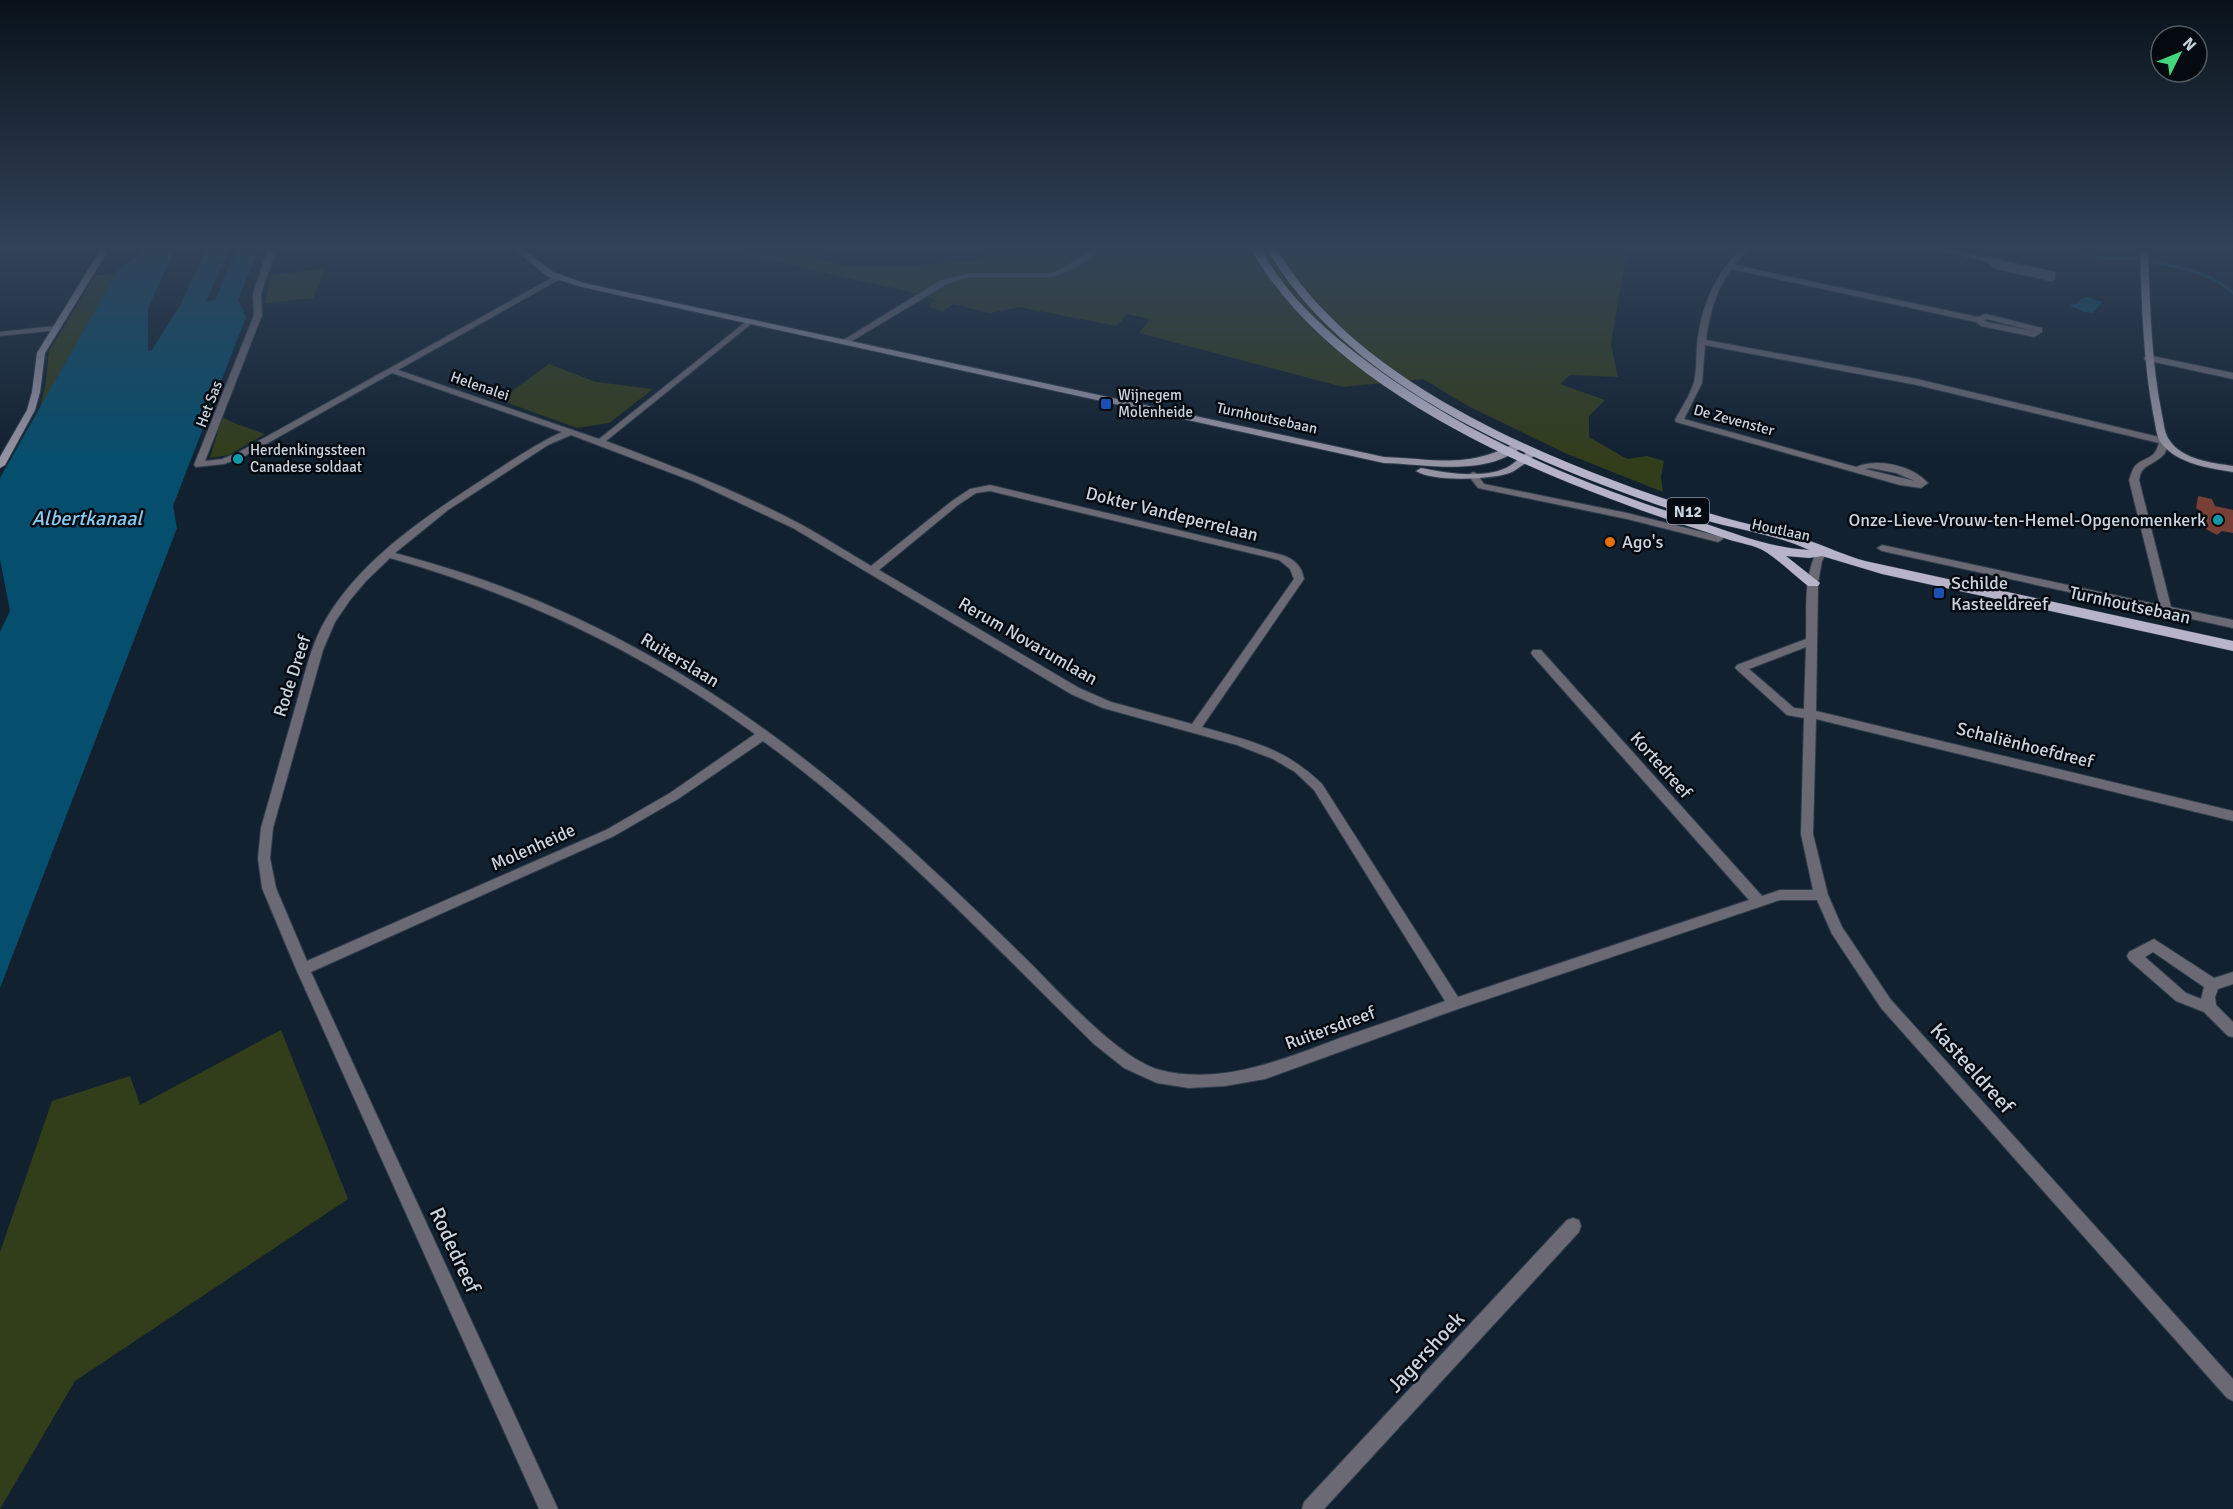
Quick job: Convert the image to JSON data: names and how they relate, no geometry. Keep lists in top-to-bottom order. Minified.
{"streets":{"main road":["Turnhoutsebaan","N12","Houtlaan"],"street":["Helenalei","Het Sas","De Zevenster","Dokter Vandeperrelaan","Rerum Novarumlaan","Ruiterslaan","Rode Dreef","Schaliënhoefdreef","Kortedreef","Molenheide","Ruitersdreef","Kasteeldreef","Rodedreef","Jagershoek"]},"crossings":[["Helenalei","Het Sas"],["Helenalei","Rerum Novarumlaan"],["Helenalei","Rode Dreef"],["Turnhoutsebaan","Houtlaan"],["Turnhoutsebaan","Kasteeldreef"],["Dokter Vandeperrelaan","Rerum Novarumlaan"],["Houtlaan","Kasteeldreef"],["Rerum Novarumlaan","Rode Dreef"],["Rerum Novarumlaan","Ruitersdreef"],["Ruiterslaan","Rode Dreef"],["Ruiterslaan","Molenheide"],["Ruiterslaan","Ruitersdreef"],["Rode Dreef","Molenheide"],["Rode Dreef","Rodedreef"],["Schaliënhoefdreef","Kasteeldreef"],["Kortedreef","Ruitersdreef"],["Ruitersdreef","Kasteeldreef"]],"water":["Albertkanaal"],"places":{"transit":["Wijnegem Molenheide","Schilde Kasteeldreef"],"other":["Herdenkingssteen Canadese soldaat","Onze-Lieve-Vrouw-ten-Hemel-Opgenomenkerk","Ago's"]},"north":"top right"}
